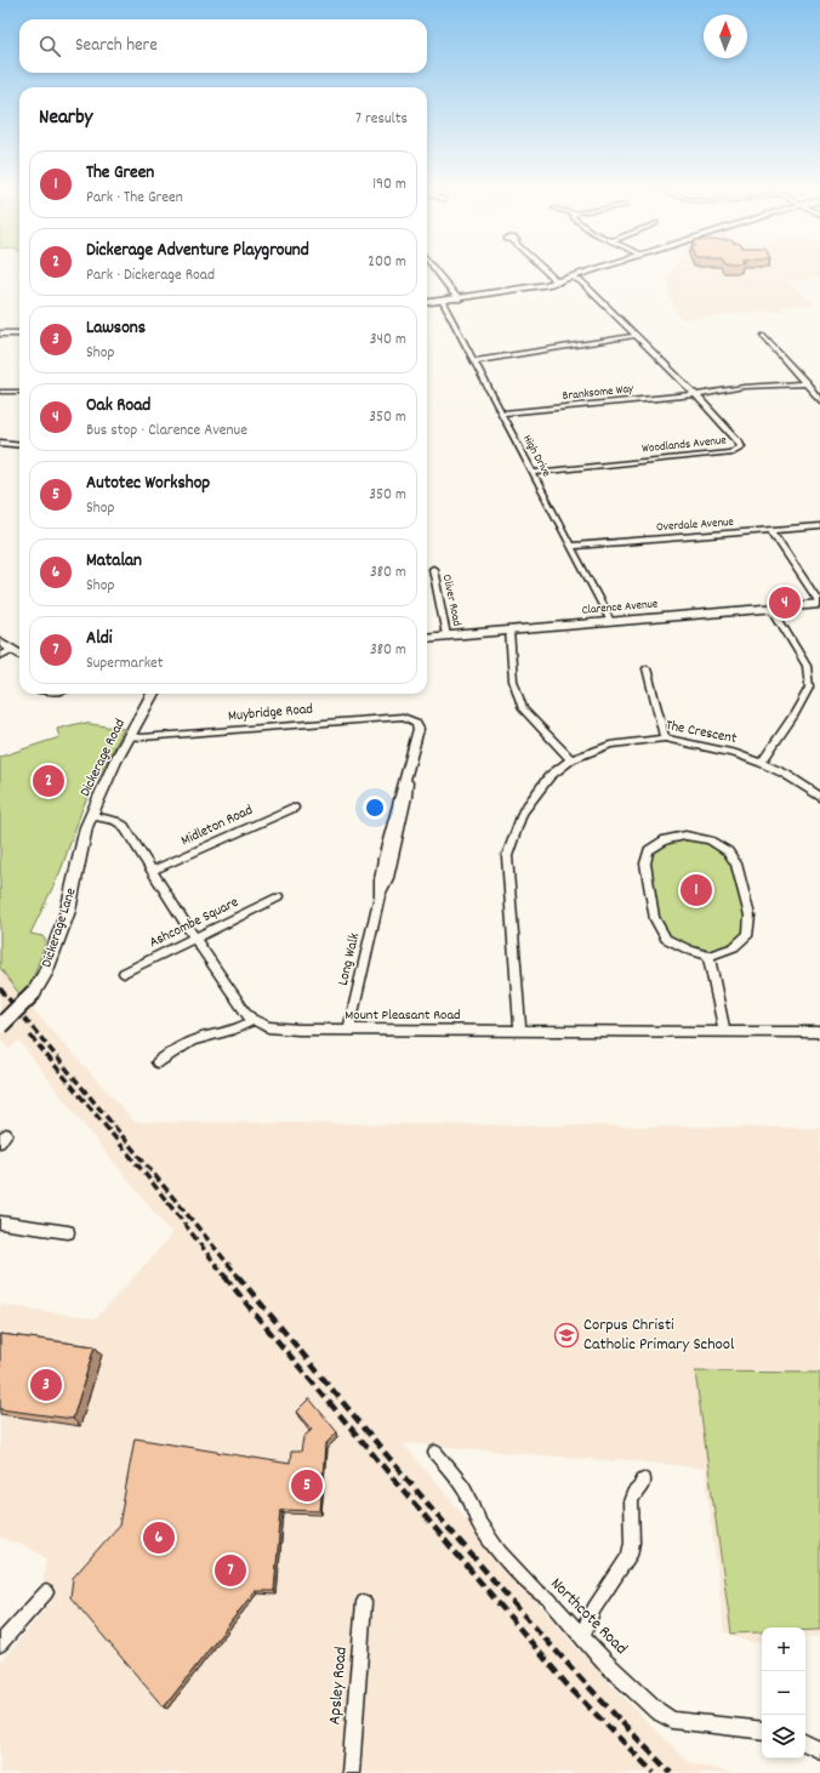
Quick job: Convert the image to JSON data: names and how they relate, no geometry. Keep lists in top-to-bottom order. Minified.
{"streets":{"street":["Branksome Way","Woodlands Avenue","High Drive","Overdale Avenue","Oliver Road","Clarence Avenue","Muybridge Road","The Crescent","Dickerage Road","Midleton Road","Ashcombe Square","Dickerage Lane","Long Walk","Mount Pleasant Road","Northcote Road","Apsley Road"]},"crossings":[["Branksome Way","Woodlands Avenue"],["Branksome Way","High Drive"],["Woodlands Avenue","High Drive"],["High Drive","Overdale Avenue"],["High Drive","Clarence Avenue"],["Oliver Road","Clarence Avenue"],["Muybridge Road","Dickerage Road"],["Muybridge Road","Long Walk"],["The Crescent","Mount Pleasant Road"],["Dickerage Road","Dickerage Lane"],["Dickerage Road","Mount Pleasant Road"],["Midleton Road","Mount Pleasant Road"],["Ashcombe Square","Mount Pleasant Road"],["Dickerage Lane","Mount Pleasant Road"],["Long Walk","Mount Pleasant Road"]],"places":{"school or university":["Corpus Christi Catholic Primary School"]},"north":"top","page":{"search":"Search here","heading":["Nearby","7 results"],"list":[{"mark":"1","name":"The Green","note":"Park · The Green","value":"190 m"},{"mark":"2","name":"Dickerage Adventure Playground","note":"Park · Dickerage Road","value":"200 m"},{"mark":"3","name":"Lawsons","note":"Shop","value":"340 m"},{"mark":"4","name":"Oak Road","note":"Bus stop · Clarence Avenue","value":"350 m"},{"mark":"5","name":"Autotec Workshop","note":"Shop","value":"350 m"},{"mark":"6","name":"Matalan","note":"Shop","value":"380 m"},{"mark":"7","name":"Aldi","note":"Supermarket","value":"380 m"}],"pins":["4","2","1","3","5","6","7"],"map_buttons":["+","−"]}}
